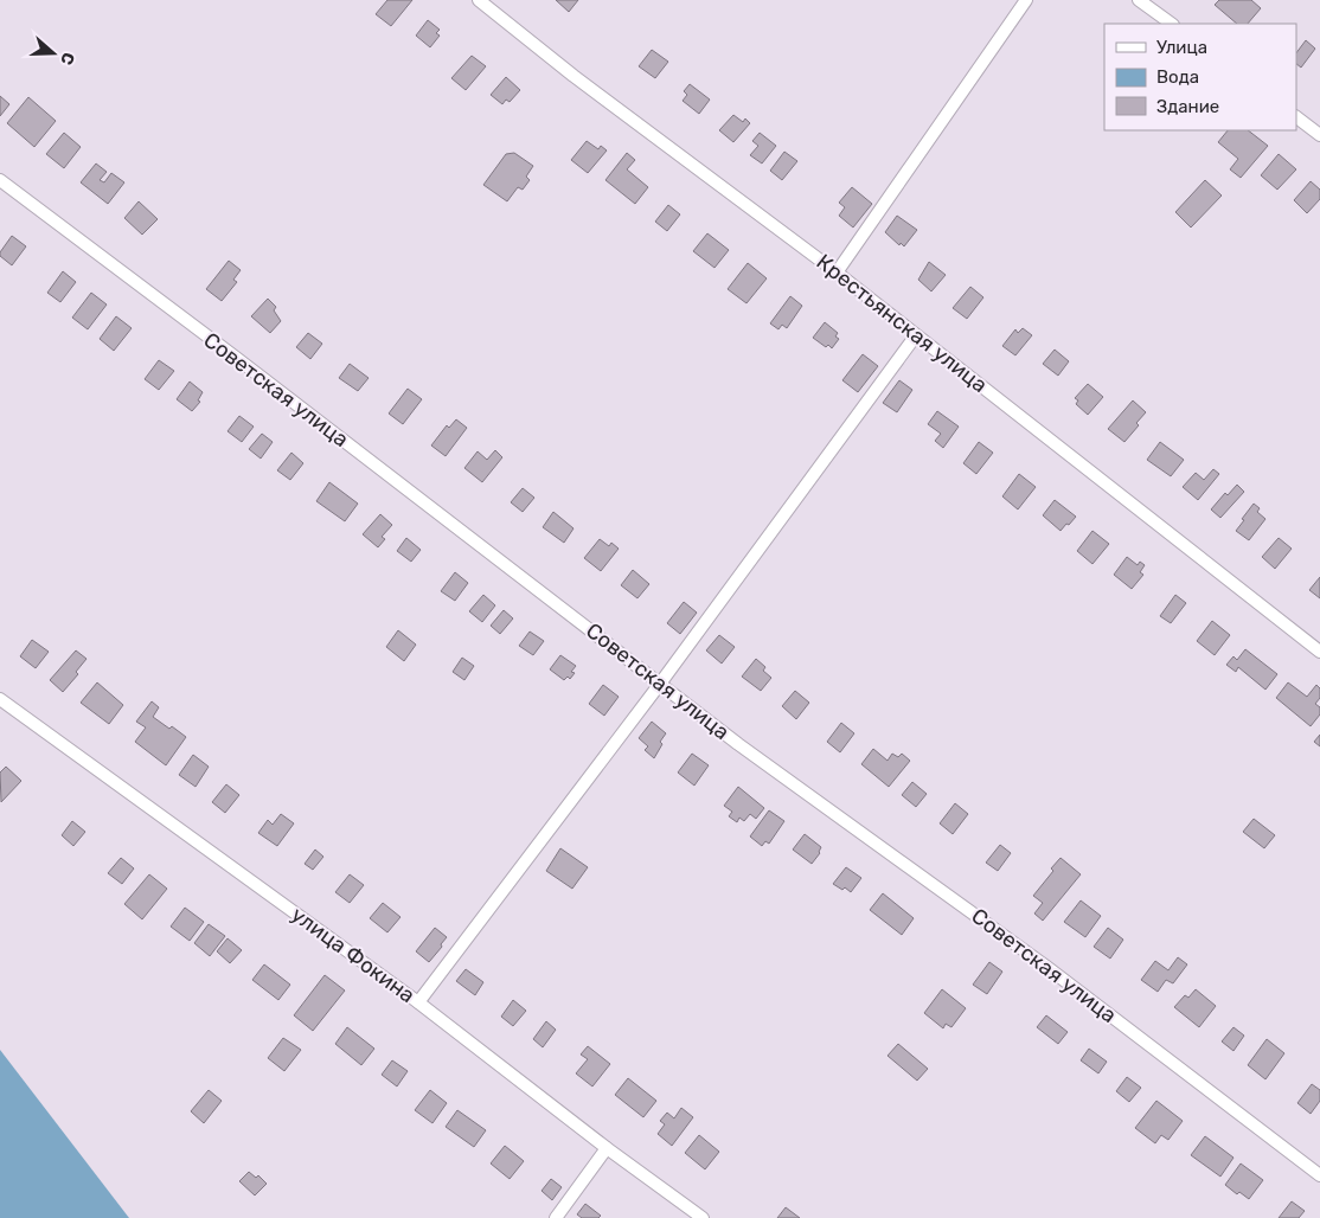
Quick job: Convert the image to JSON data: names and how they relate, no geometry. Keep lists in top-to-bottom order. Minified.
{"streets":{"street":["Крестьянская улица","Советская улица","улица Фокина"]},"legend":["Улица","Вода","Здание"],"north":"right"}
